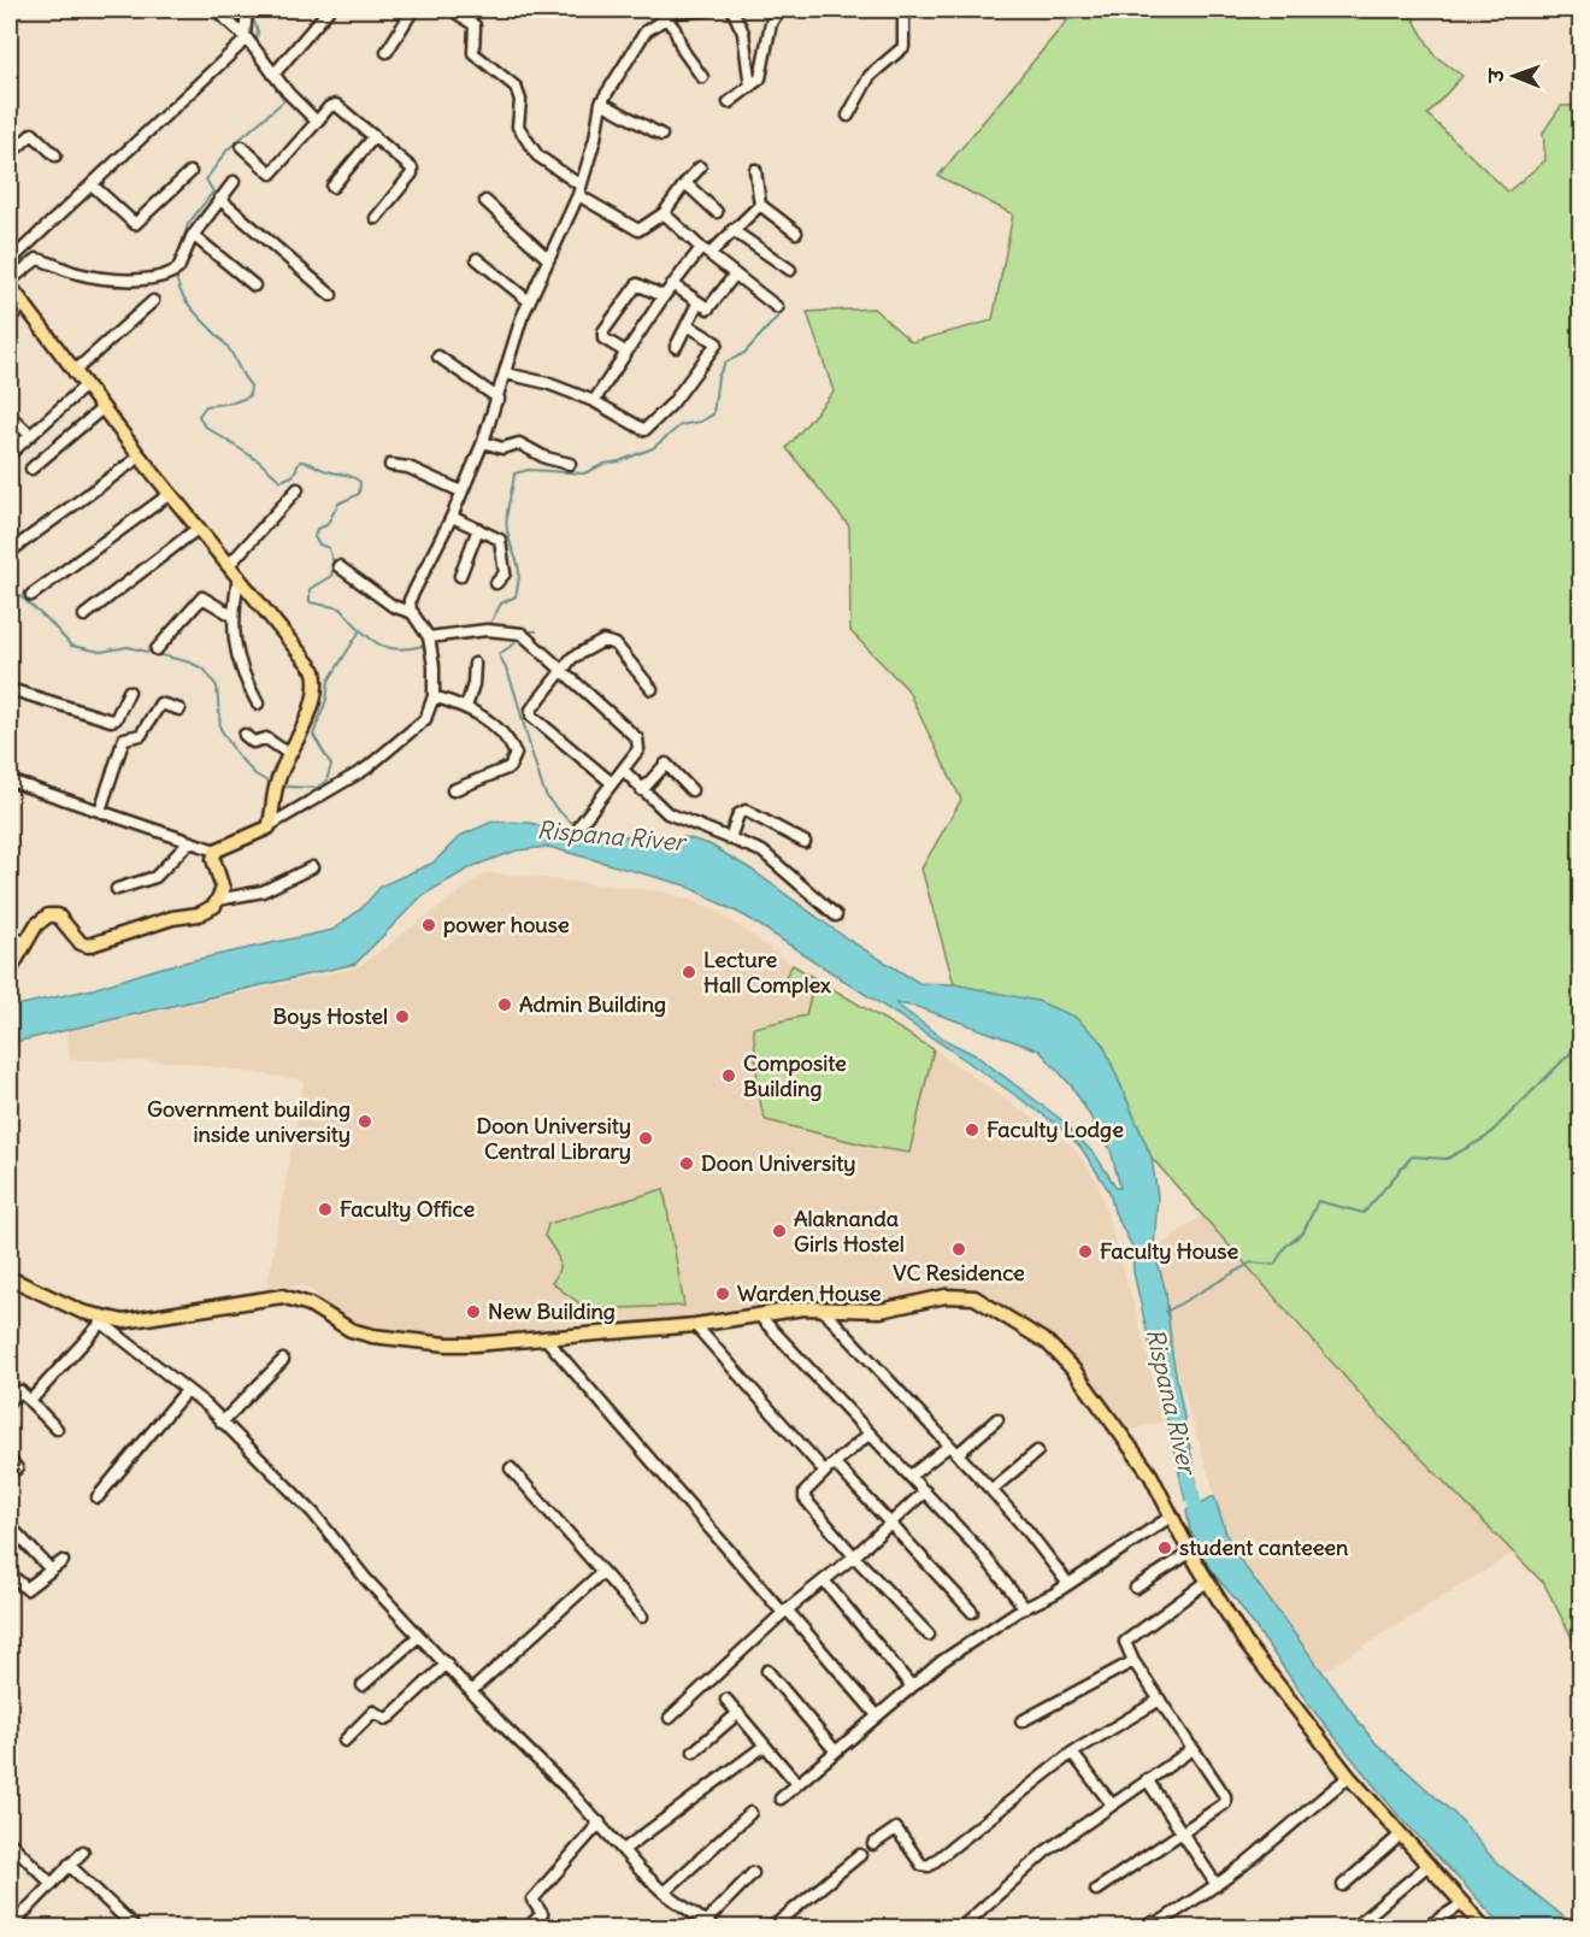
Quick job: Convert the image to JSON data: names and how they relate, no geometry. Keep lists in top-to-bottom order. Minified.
{"water":["Rispana River"],"places":["power house","Lecture Hall Complex","Admin Building","Boys Hostel","Composite Building","Government building inside university","Faculty Lodge","Doon University Central Library","Doon University","Faculty Office","Alaknanda Girls Hostel","VC Residence","Faculty House","Warden House","New Building","student canteeen"],"north":"left"}
